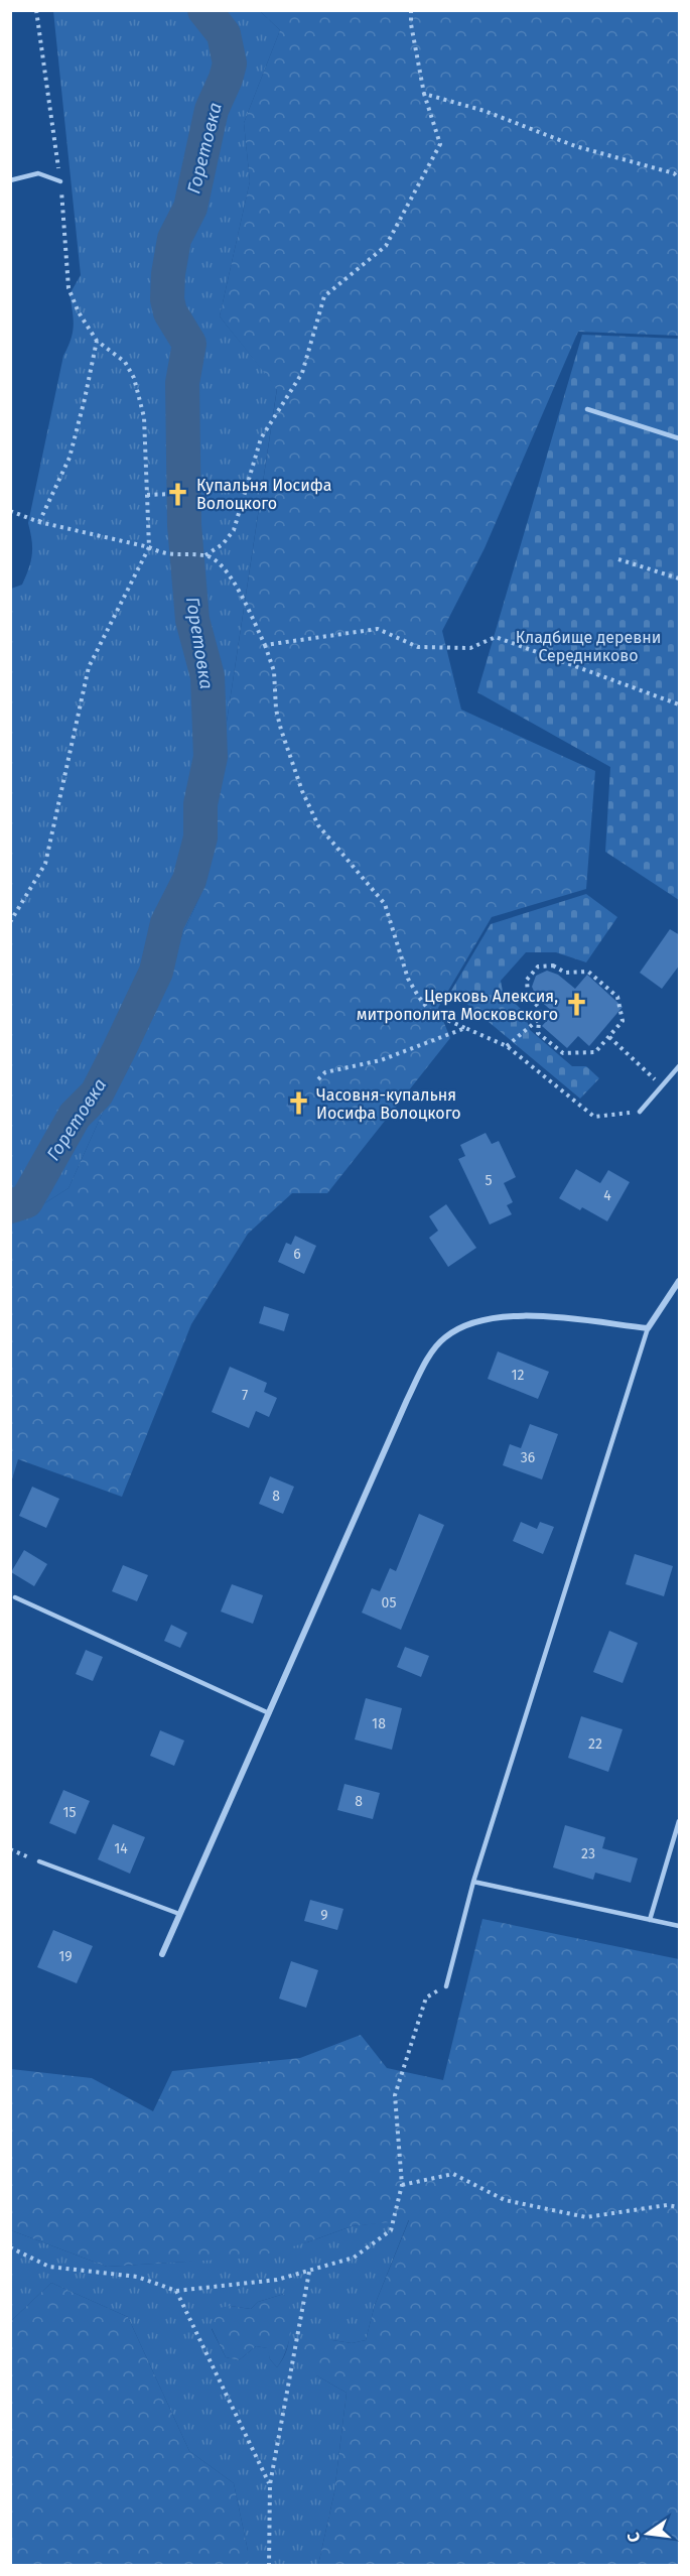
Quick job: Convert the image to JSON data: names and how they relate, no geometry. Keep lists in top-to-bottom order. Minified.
{"water":["Горетовка"],"parks":["Кладбище деревни Середниково"],"places":{"church":["Купальня Иосифа Волоцкого","Церковь Алексия, митрополита Московского","Часовня-купальня Иосифа Волоцкого"]},"house_numbers":["5","4","6","12","7","36","8","05","18","22","8","15","14","23","9","19"],"north":"left"}
